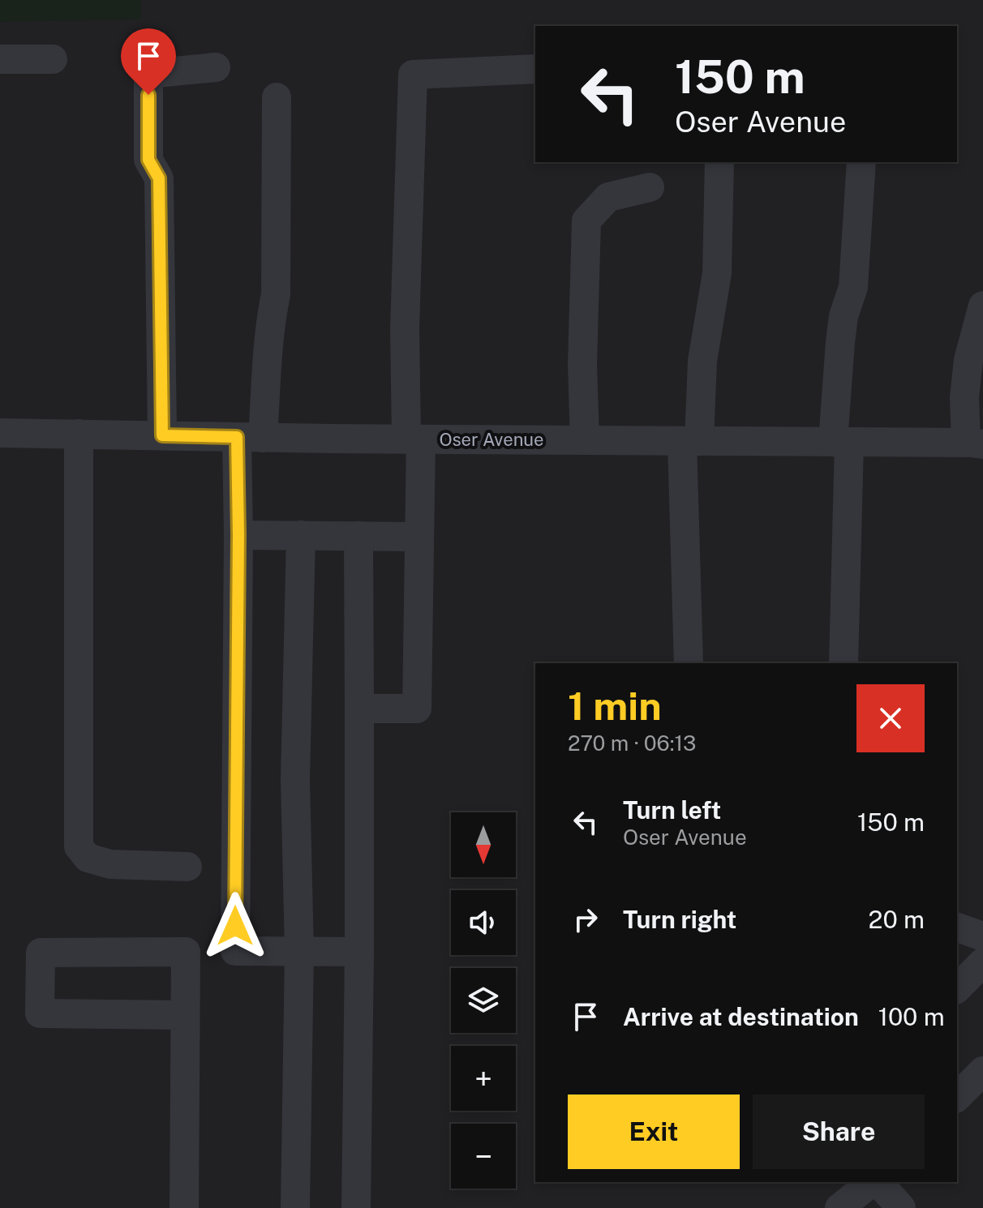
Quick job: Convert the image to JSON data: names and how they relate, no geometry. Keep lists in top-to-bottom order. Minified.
{"streets":{"street":["Oser Avenue"]},"north":"bottom","page":{"turn":["150 m","Oser Avenue"],"heading":["1 min","270 m · 06:13"],"list":[{"name":"Turn left","note":"Oser Avenue","value":"150 m"},{"name":"Turn right","value":"20 m"},{"name":"Arrive at destination","value":"100 m"}],"map_buttons":["+","−"],"buttons":["Exit","Share"]}}
